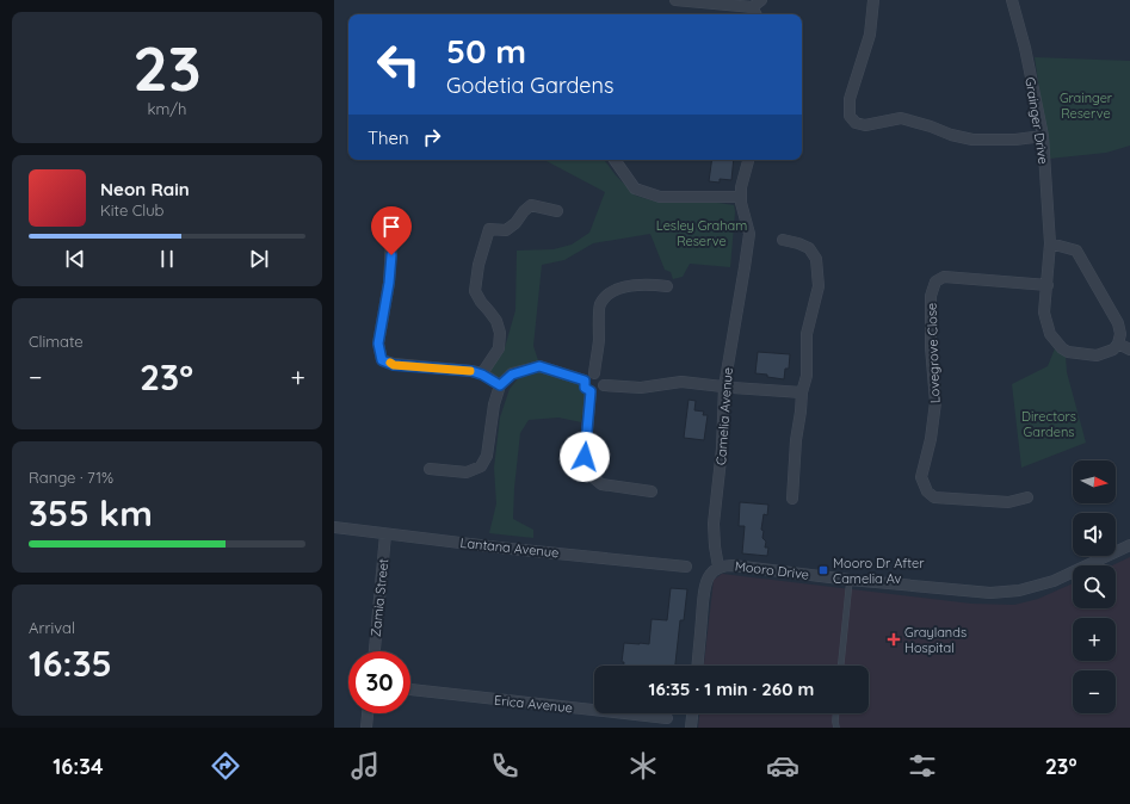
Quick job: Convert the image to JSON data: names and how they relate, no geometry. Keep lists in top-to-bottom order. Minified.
{"streets":{"street":["Grainger Drive","Lovegrove Close","Camelia Avenue","Lantana Avenue","Mooro Drive","Zamia Street","Erica Avenue"]},"crossings":[["Grainger Drive","Lovegrove Close"],["Camelia Avenue","Mooro Drive"],["Lantana Avenue","Zamia Street"]],"parks":["Grainger Reserve","Lesley Graham Reserve","Directors Gardens"],"places":{"transit":["Mooro Dr After Camelia Av"],"health":["Graylands Hospital"]},"north":"right","page":{"tile":[["23","km/h"],"Climate",["Range · 71%","355 km"],["Arrival","16:35"]],"turn":["50 m","Godetia Gardens"],"then":"Then","song":["Neon Rain","Kite Club"],"heat":["−","23°","+"],"map_buttons":["+","−"],"limit":"30","trip":"16:35 · 1 min · 260 m","tabs":["16:34","23°"]}}
